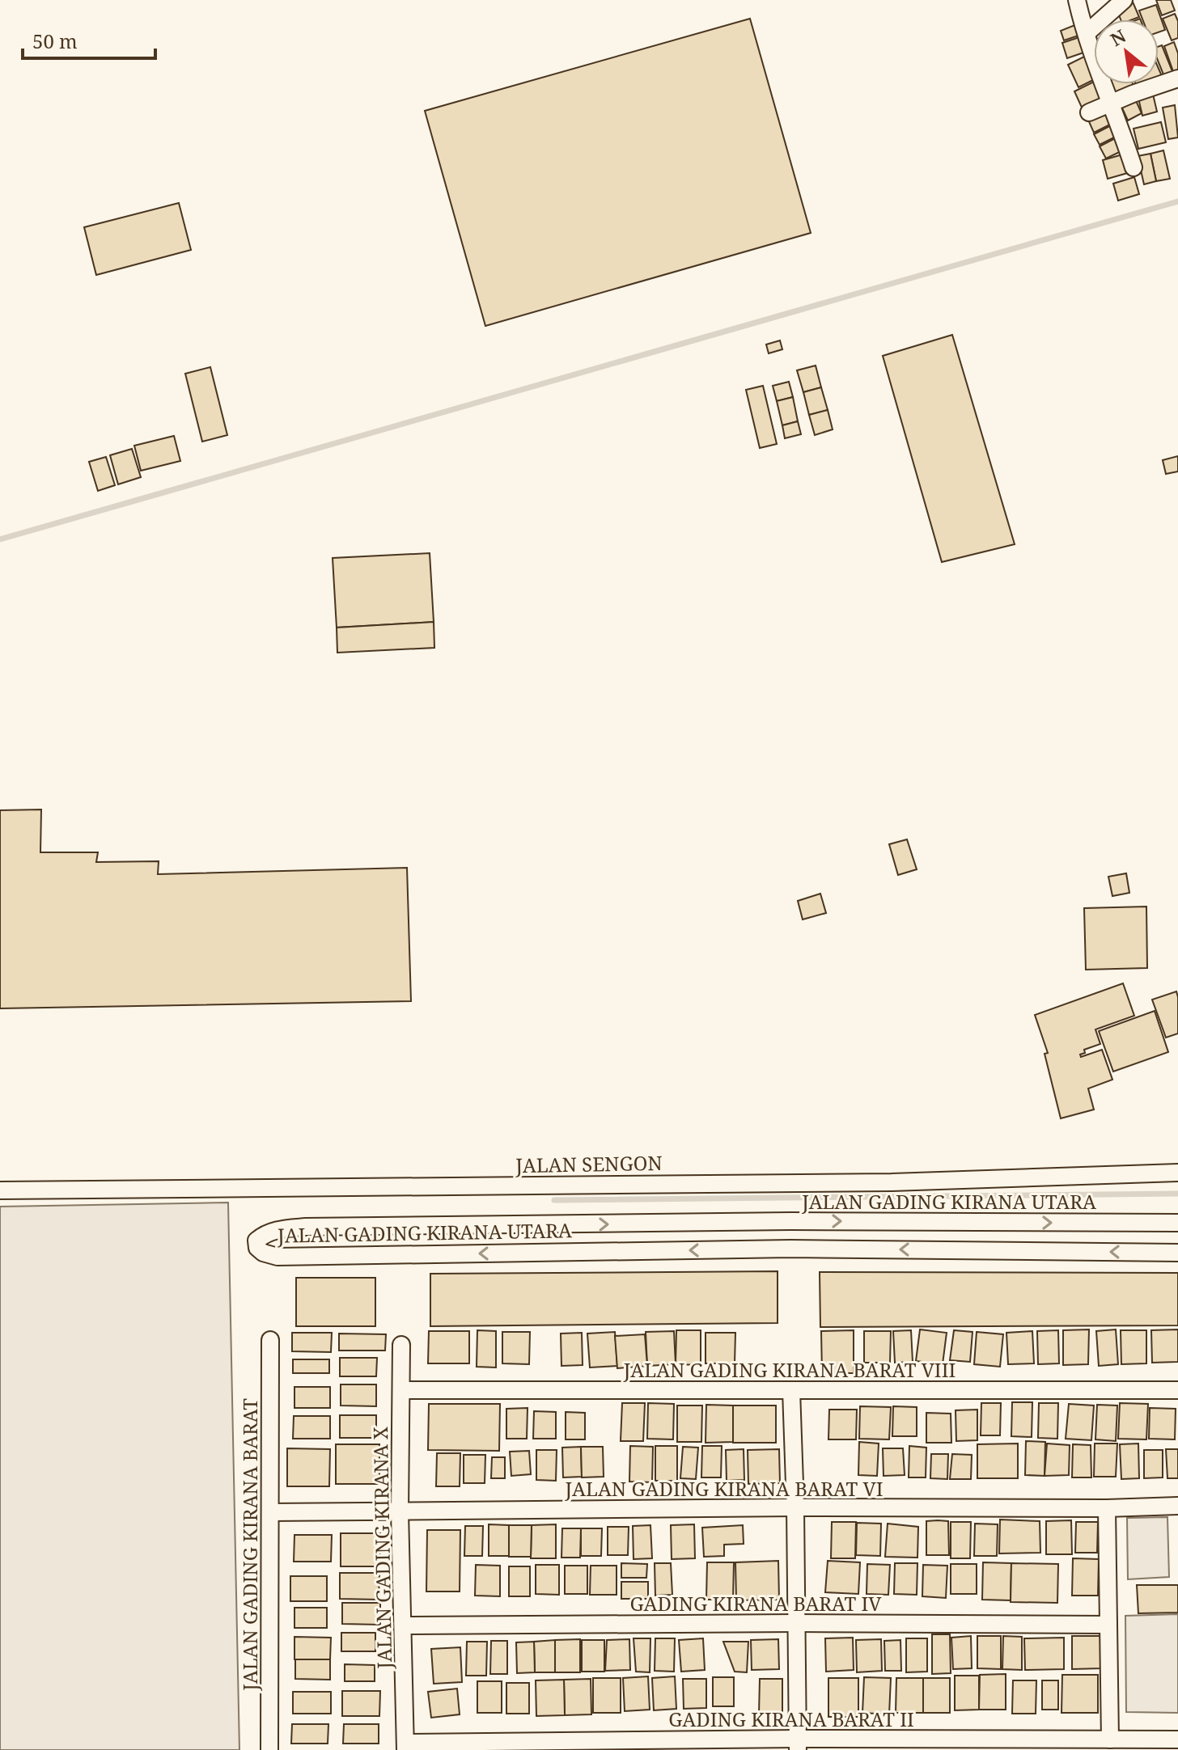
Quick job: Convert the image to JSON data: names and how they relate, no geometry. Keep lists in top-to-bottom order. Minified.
{"streets":{"street":["JALAN SENGON","JALAN GADING KIRANA UTARA","JALAN GADING KIRANA BARAT VIII","JALAN GADING KIRANA BARAT VI","JALAN GADING KIRANA BARAT","JALAN GADING KIRANA X","GADING KIRANA BARAT IV","GADING KIRANA BARAT II"]},"crossings":[["JALAN GADING KIRANA BARAT VIII","JALAN GADING KIRANA X"],["JALAN GADING KIRANA BARAT VI","JALAN GADING KIRANA BARAT"],["JALAN GADING KIRANA BARAT VI","JALAN GADING KIRANA X"],["JALAN GADING KIRANA X","GADING KIRANA BARAT IV"],["JALAN GADING KIRANA X","GADING KIRANA BARAT II"]],"scale_bar":"50 m","north":"top left"}
